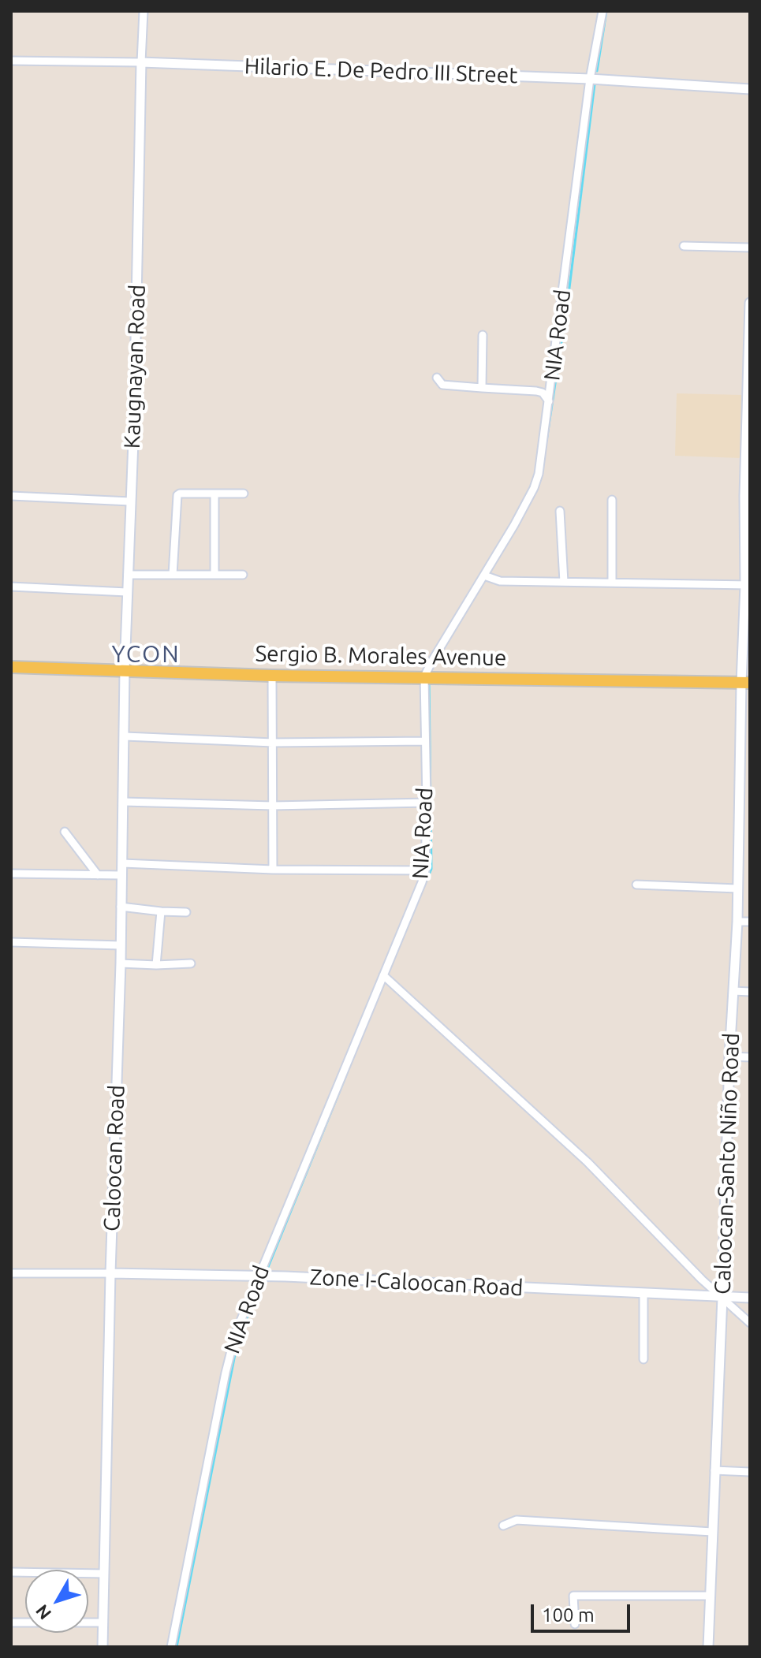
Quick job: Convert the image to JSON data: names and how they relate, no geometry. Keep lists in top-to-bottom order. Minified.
{"streets":{"main road":["Sergio B. Morales Avenue"],"street":["Hilario E. De Pedro III Street","NIA Road","Kaugnayan Road","Caloocan Road","Caloocan-Santo Niño Road","Zone I-Caloocan Road"]},"crossings":[["Hilario E. De Pedro III Street","NIA Road"],["Hilario E. De Pedro III Street","Kaugnayan Road"],["NIA Road","Sergio B. Morales Avenue"],["NIA Road","Zone I-Caloocan Road"],["Kaugnayan Road","Sergio B. Morales Avenue"],["Kaugnayan Road","Caloocan Road"],["Sergio B. Morales Avenue","Caloocan Road"],["Sergio B. Morales Avenue","Caloocan-Santo Niño Road"],["Caloocan Road","Zone I-Caloocan Road"],["Caloocan-Santo Niño Road","Zone I-Caloocan Road"]],"districts":["YCON"],"scale_bar":"100 m","north":"bottom left"}
